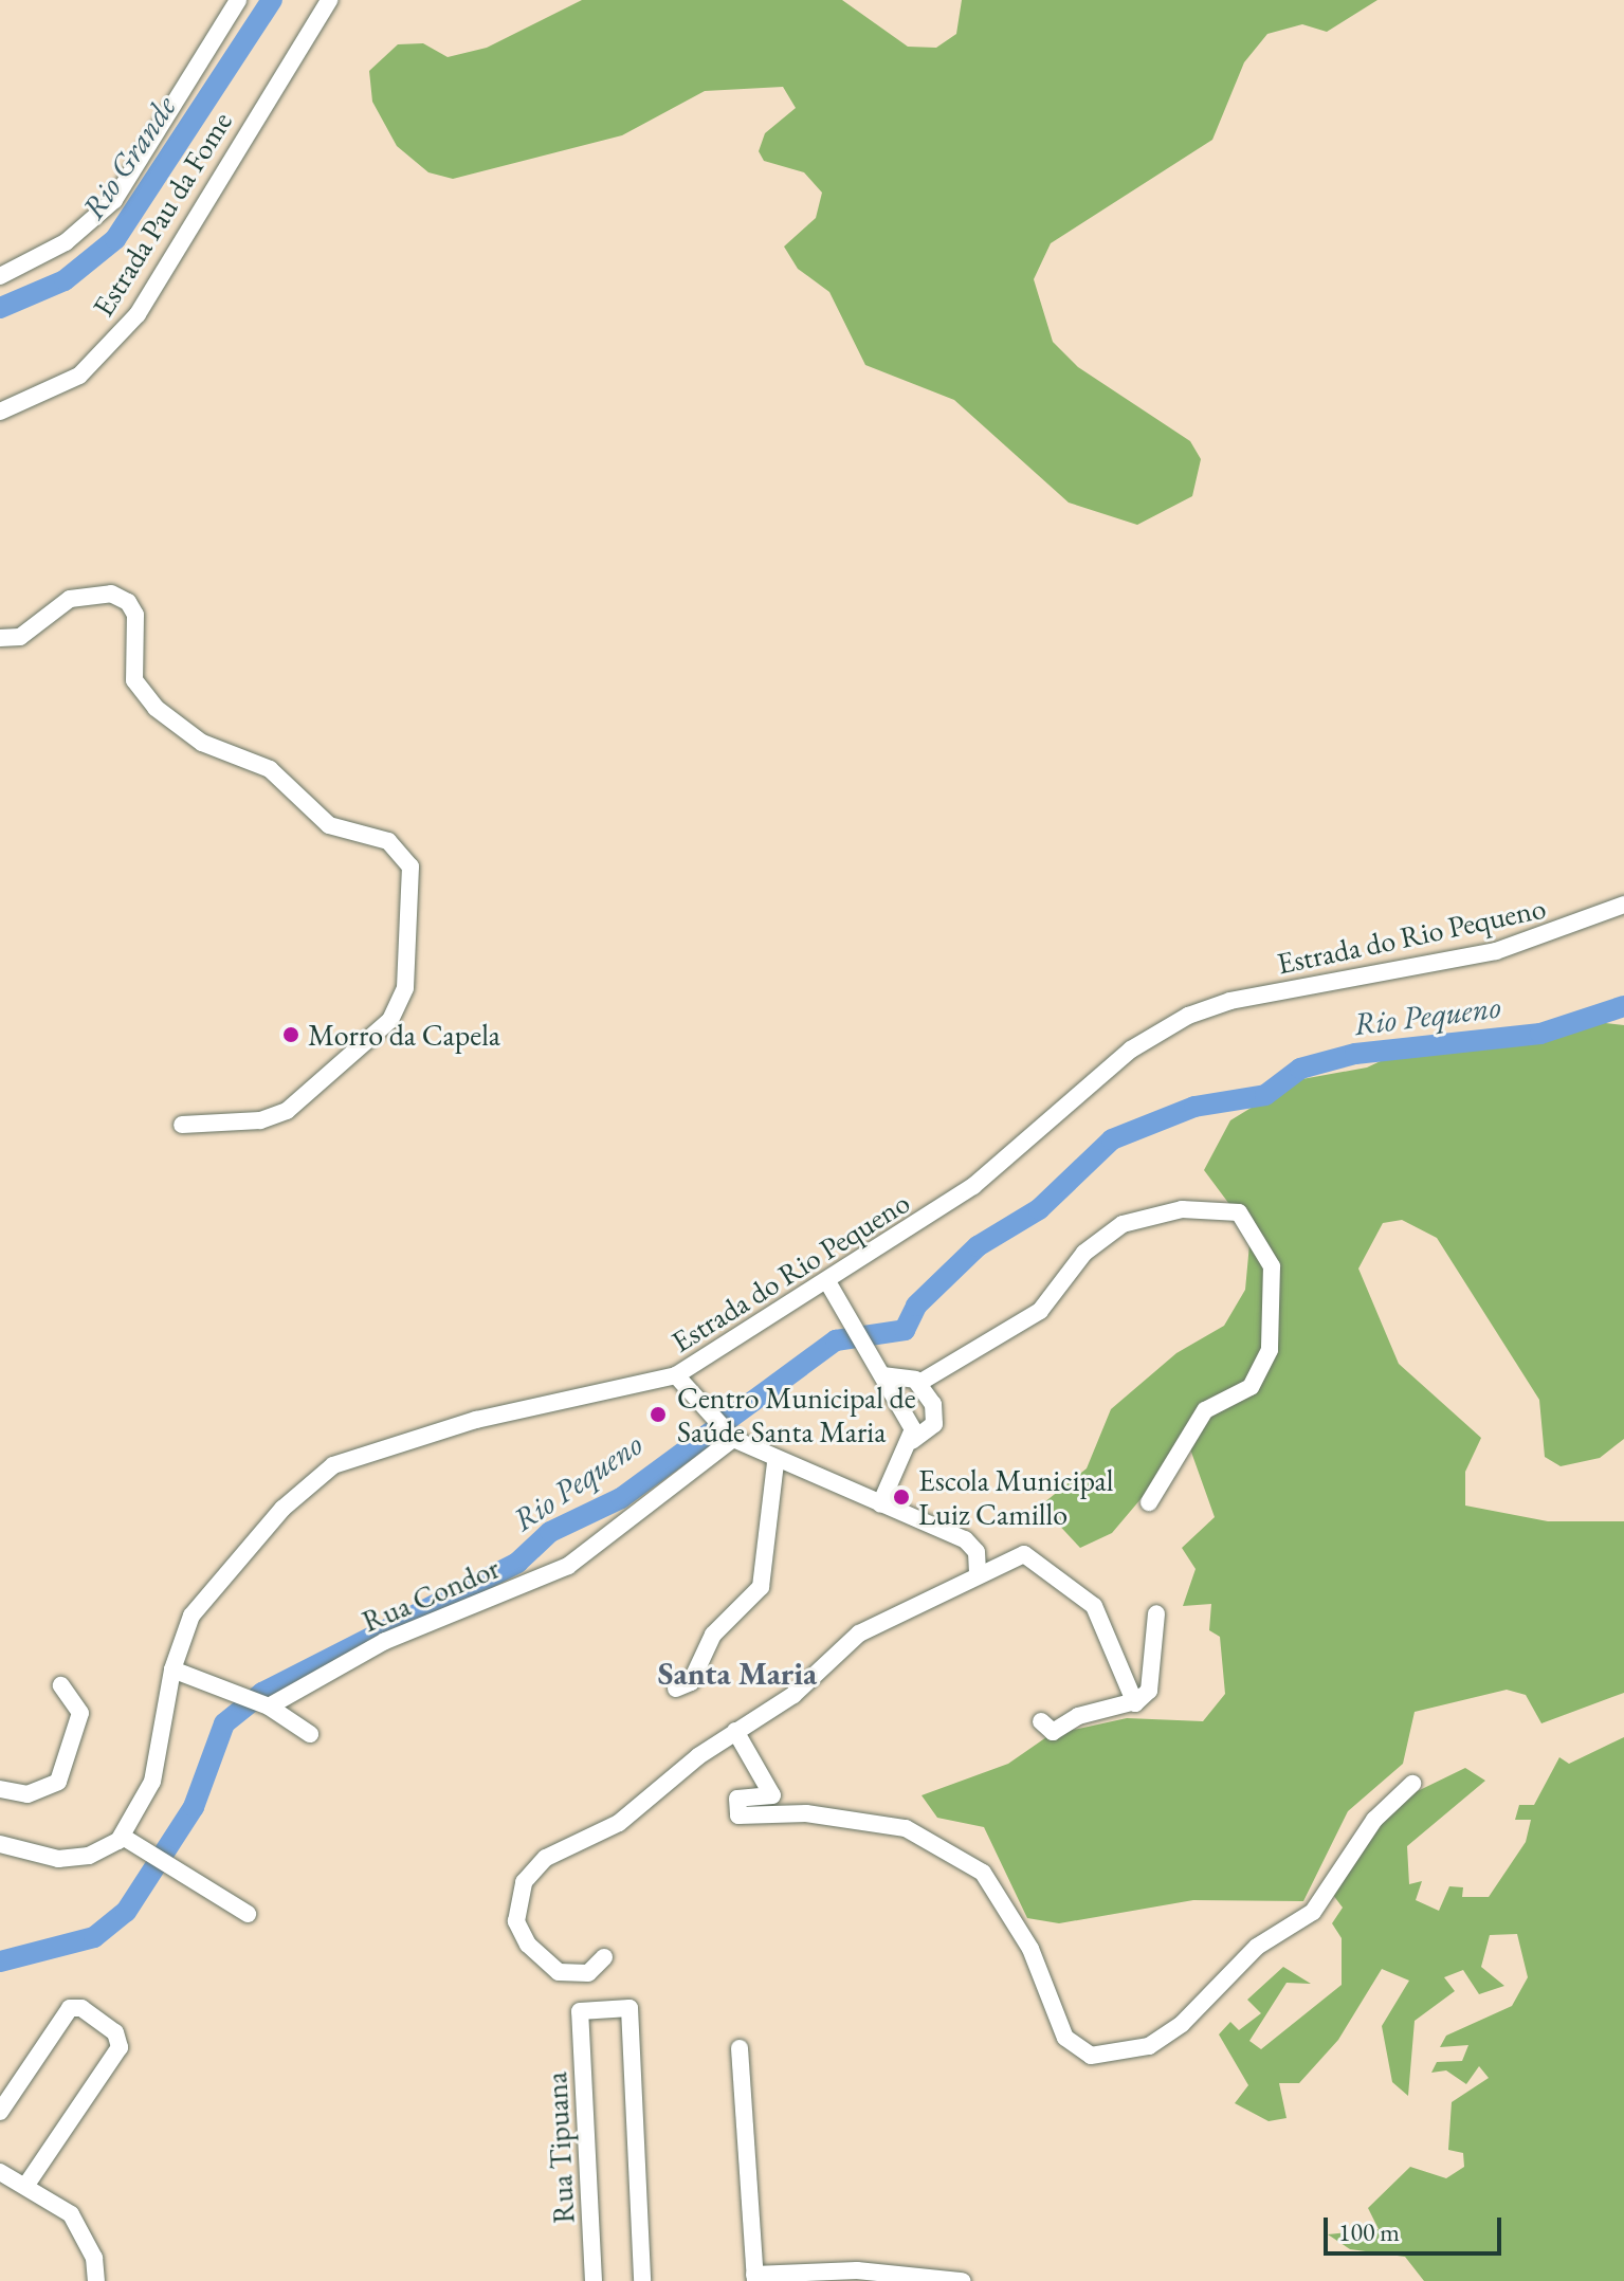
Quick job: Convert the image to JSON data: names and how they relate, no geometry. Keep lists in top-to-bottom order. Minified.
{"streets":{"street":["Estrada Pau da Fome","Estrada do Rio Pequeno","Rua Condor","Rua Tipuana"]},"districts":["Santa Maria"],"water":["Rio Grande","Rio Pequeno"],"places":["Morro da Capela","Centro Municipal de Saúde Santa Maria","Escola Municipal Luiz Camillo"],"scale_bar":"100 m"}
